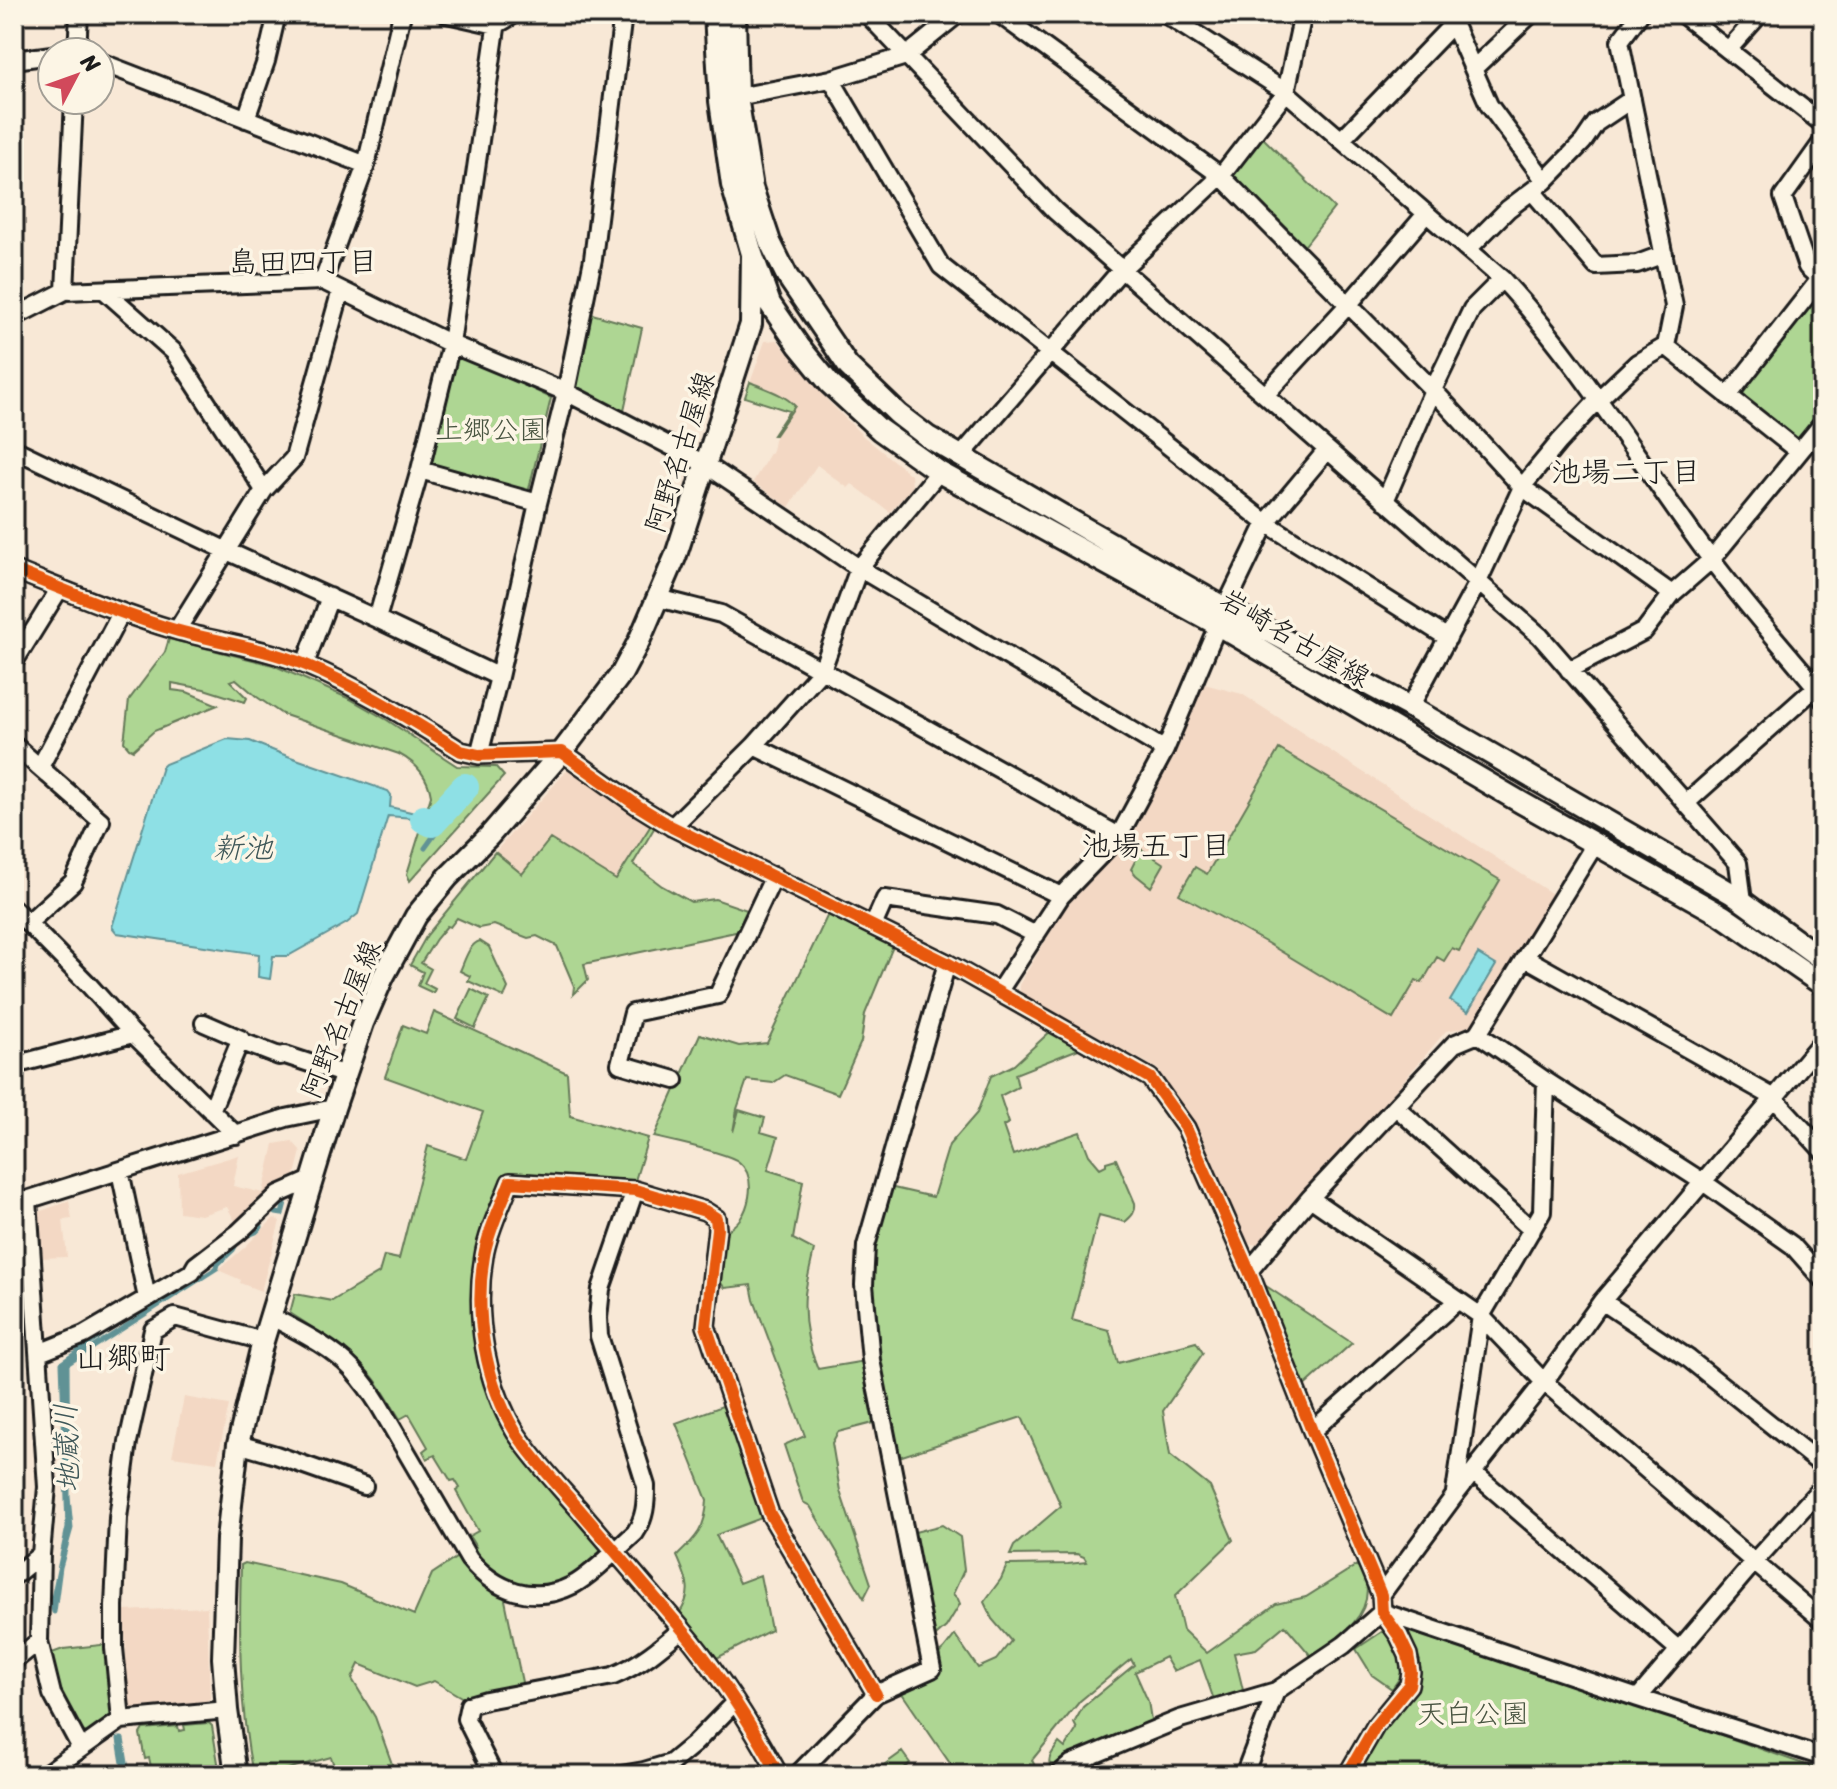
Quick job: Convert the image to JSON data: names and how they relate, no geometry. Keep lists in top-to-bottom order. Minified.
{"streets":{"main road":["阿野名古屋線","岩崎名古屋線"]},"crossings":[["阿野名古屋線","岩崎名古屋線"]],"districts":["島田四丁目","池場二丁目","池場五丁目","山郷町"],"water":["新池","地蔵川"],"parks":["上郷公園","天白公園"],"north":"top right"}
